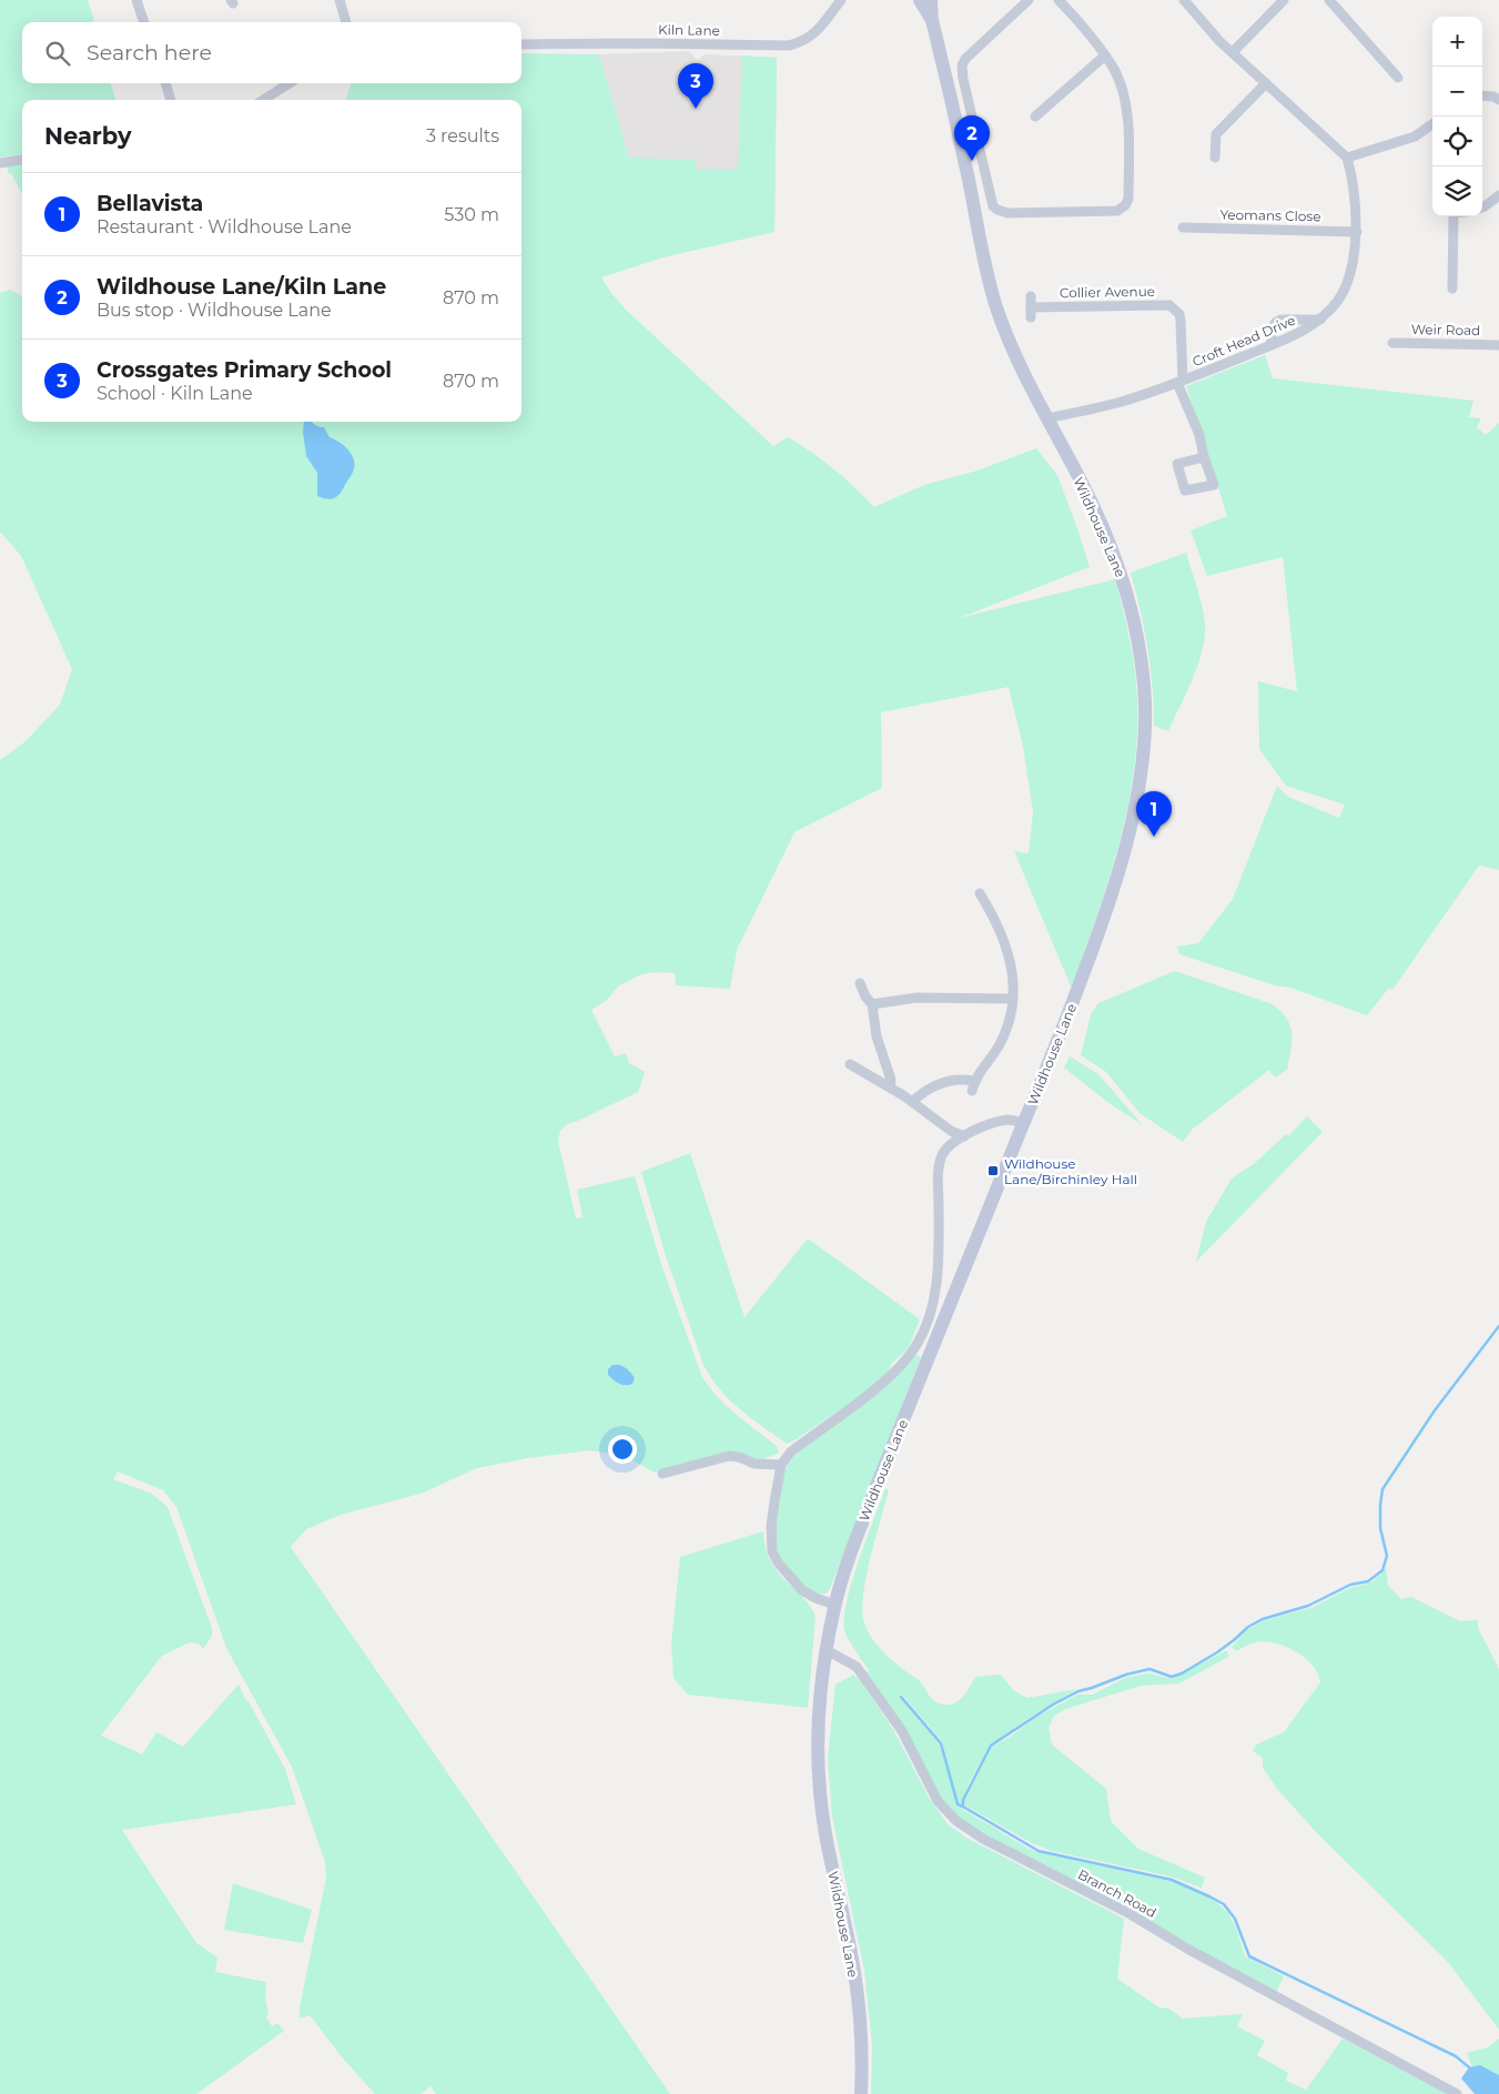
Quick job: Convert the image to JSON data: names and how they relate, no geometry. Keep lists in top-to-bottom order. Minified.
{"streets":{"main road":["Wildhouse Lane"],"street":["Kiln Lane","Yeomans Close","Collier Avenue","Weir Road","Croft Head Drive","Branch Road"]},"crossings":[["Yeomans Close","Croft Head Drive"],["Collier Avenue","Croft Head Drive"],["Croft Head Drive","Wildhouse Lane"],["Wildhouse Lane","Branch Road"]],"places":{"transit":["Wildhouse Lane/Birchinley Hall"]},"page":{"map_buttons":["+","−"],"search":"Search here","pins":["3","2","1"],"heading":["Nearby","3 results"],"list":[{"mark":"1","name":"Bellavista","note":"Restaurant · Wildhouse Lane","value":"530 m"},{"mark":"2","name":"Wildhouse Lane/Kiln Lane","note":"Bus stop · Wildhouse Lane","value":"870 m"},{"mark":"3","name":"Crossgates Primary School","note":"School · Kiln Lane","value":"870 m"}]}}
